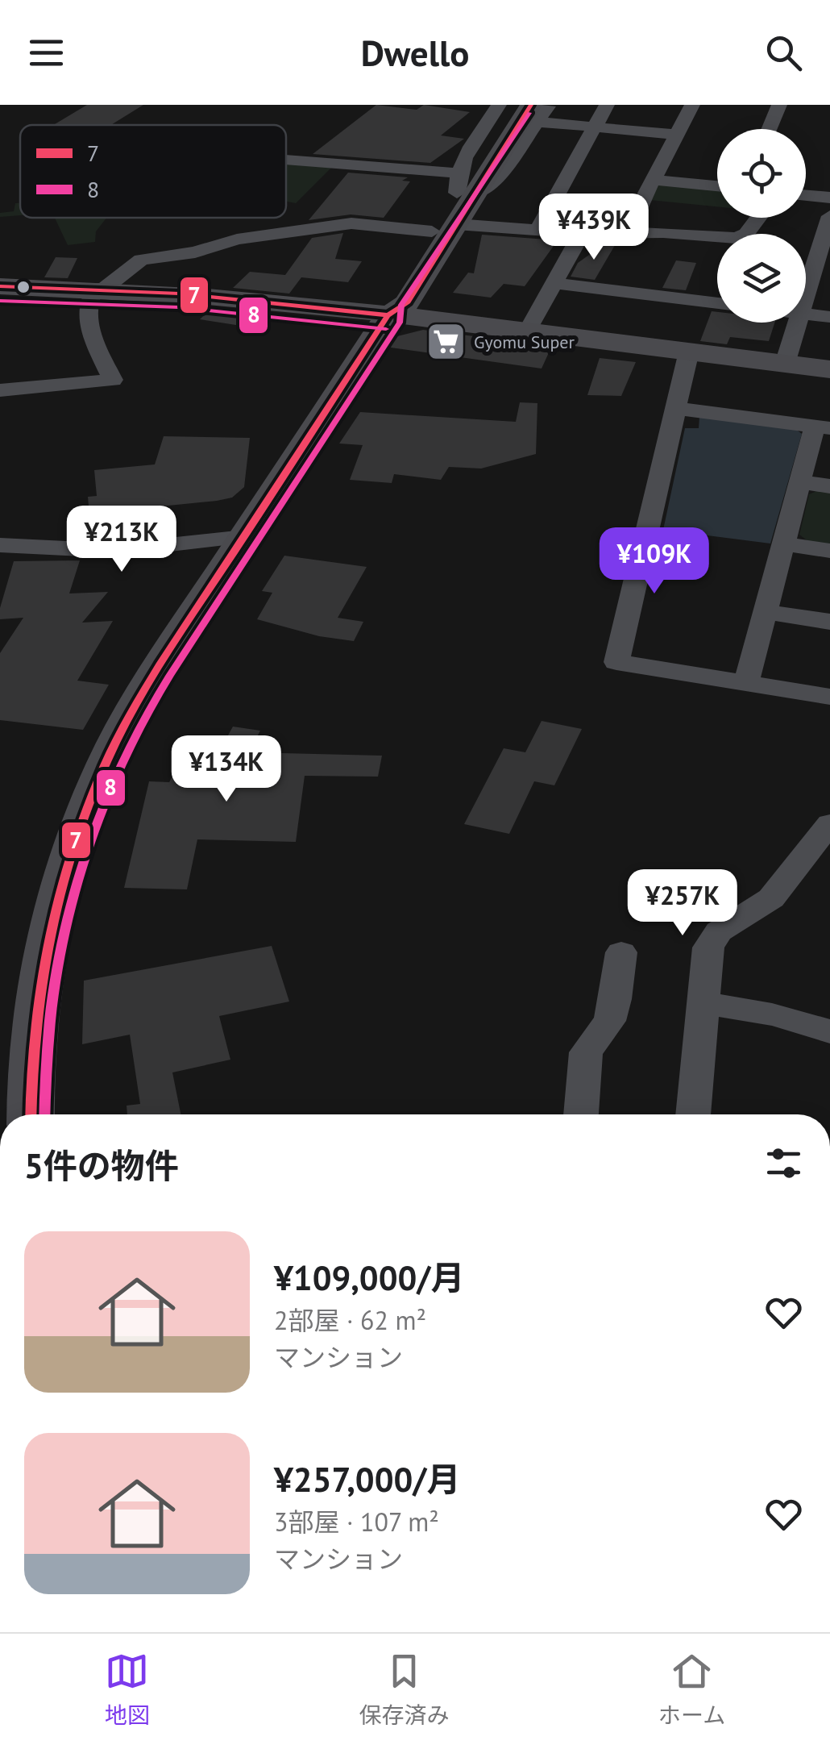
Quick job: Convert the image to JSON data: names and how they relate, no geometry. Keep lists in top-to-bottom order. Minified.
{"places":{"supermarket":["Gyomu Super"]},"lines":["transit line 7","transit line 8"],"legend":["7","8"],"page":{"header":"Dwello","price":["¥439K","¥213K","¥109K","¥134K","¥257K"],"heading":"5件の物件","list":[{"name":"¥109,000/月","note":"2部屋 · 62 m² · マンション"},{"name":"¥257,000/月","note":"3部屋 · 107 m² · マンション"}],"tabs":["地図","保存済み","ホーム"]}}
